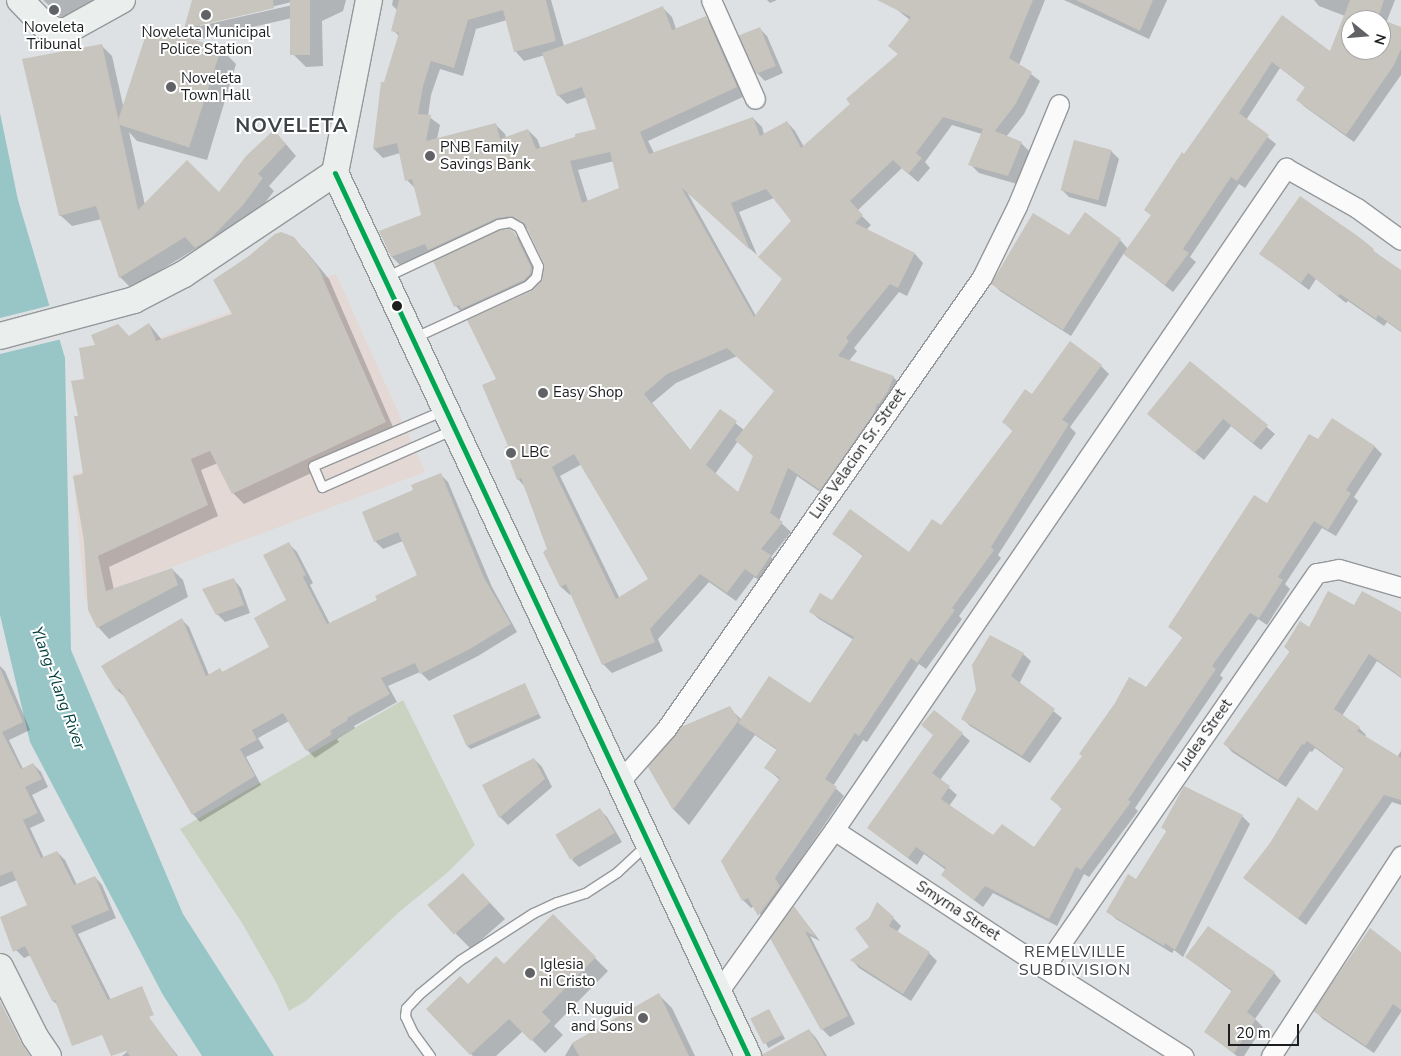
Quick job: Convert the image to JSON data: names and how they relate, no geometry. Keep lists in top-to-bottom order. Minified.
{"streets":{"street":["Luis Velacion Sr. Street","Judea Street","Smyrna Street"]},"crossings":[["Judea Street","Smyrna Street"]],"districts":["NOVELETA","REMELVILLE SUBDIVISION"],"water":["Ylang-Ylang River"],"places":["Noveleta Tribunal","Noveleta Municipal Police Station","Noveleta Town Hall","PNB Family Savings Bank","Easy Shop","LBC","Iglesia ni Cristo","R. Nuguid and Sons"],"scale_bar":"20 m","north":"right"}
